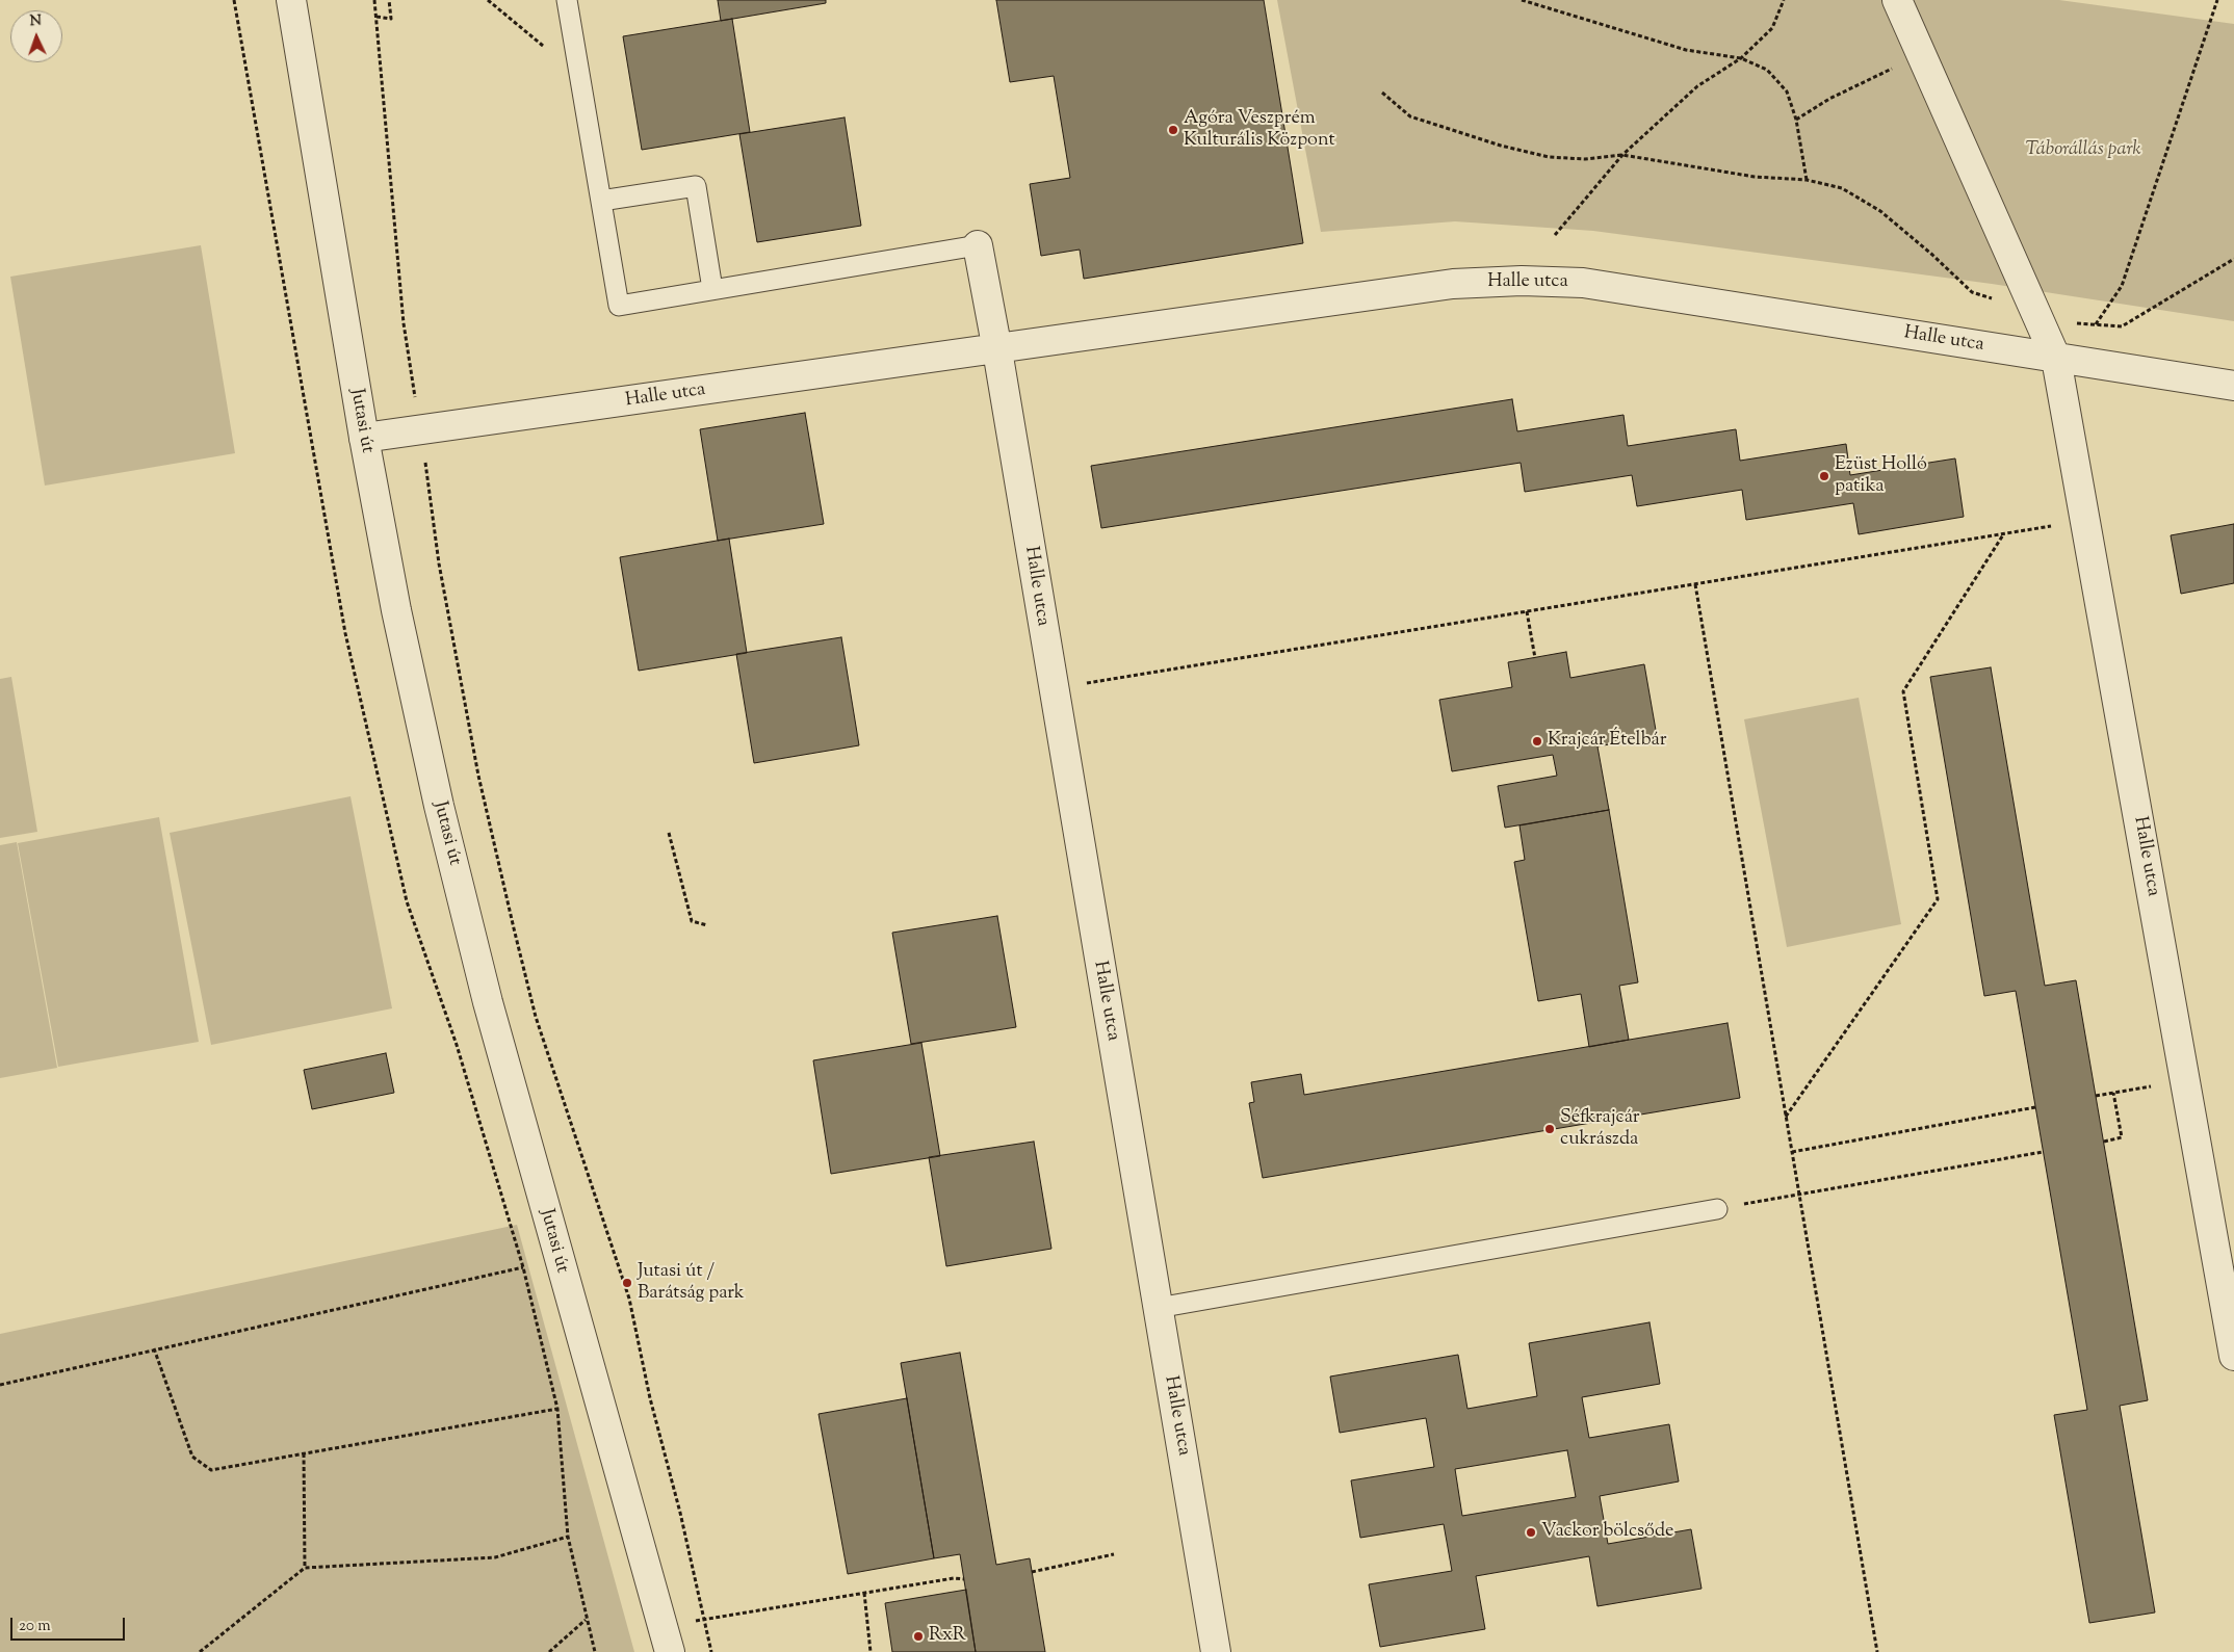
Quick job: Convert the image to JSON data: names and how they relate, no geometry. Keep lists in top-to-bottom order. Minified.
{"streets":{"street":["Halle utca","Jutasi út"]},"crossings":[["Halle utca","Jutasi út"]],"parks":["Táborállás park"],"places":["Agóra Veszprém Kulturális Központ","Ezüst Holló patika","Krajcár Ételbár","Séfkrajcár cukrászda","Jutasi út / Barátság park","Vackor bölcsőde","RxR"],"scale_bar":"20 m","north":"top"}
